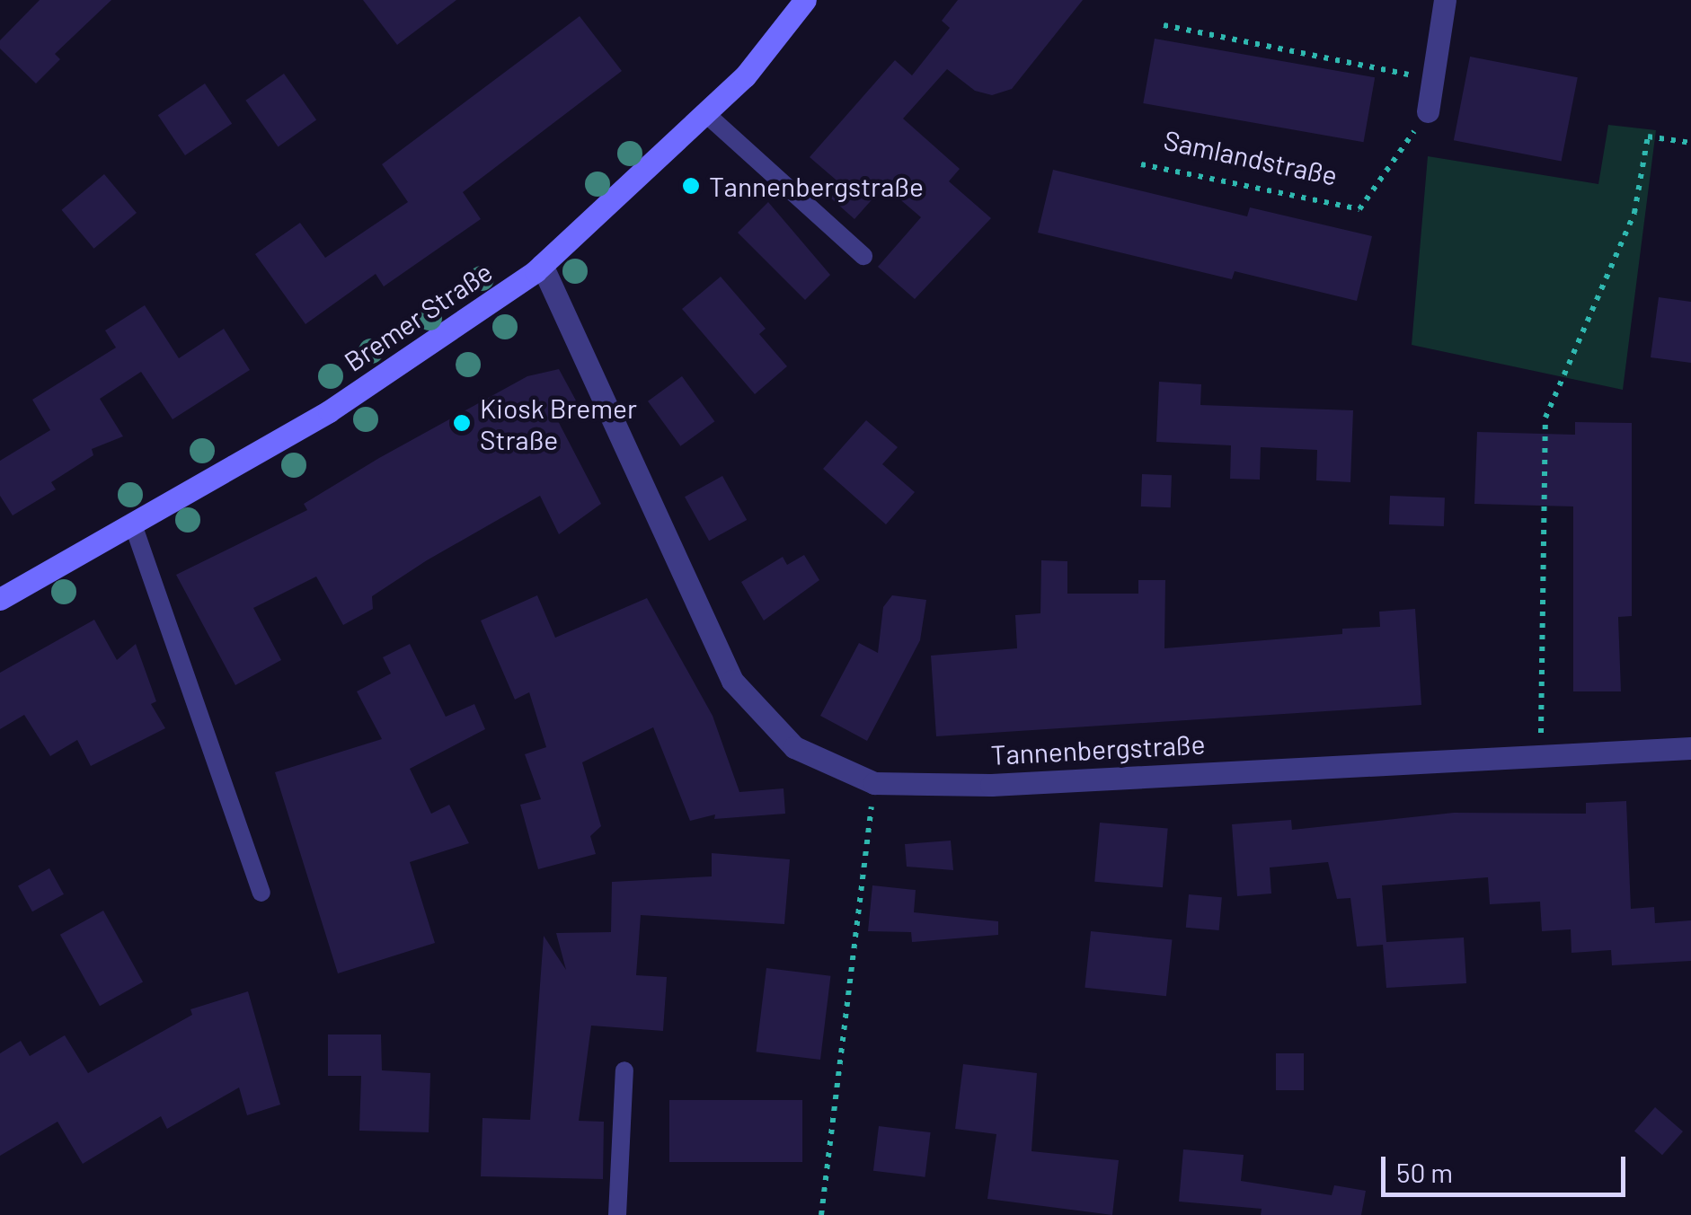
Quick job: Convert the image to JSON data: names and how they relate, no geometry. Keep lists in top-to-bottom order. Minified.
{"streets":{"main road":["Bremer Straße"],"street":["Tannenbergstraße"],"path":["Samlandstraße"]},"crossings":[["Bremer Straße","Tannenbergstraße"]],"places":["Tannenbergstraße","Kiosk Bremer Straße"],"scale_bar":"50 m"}
